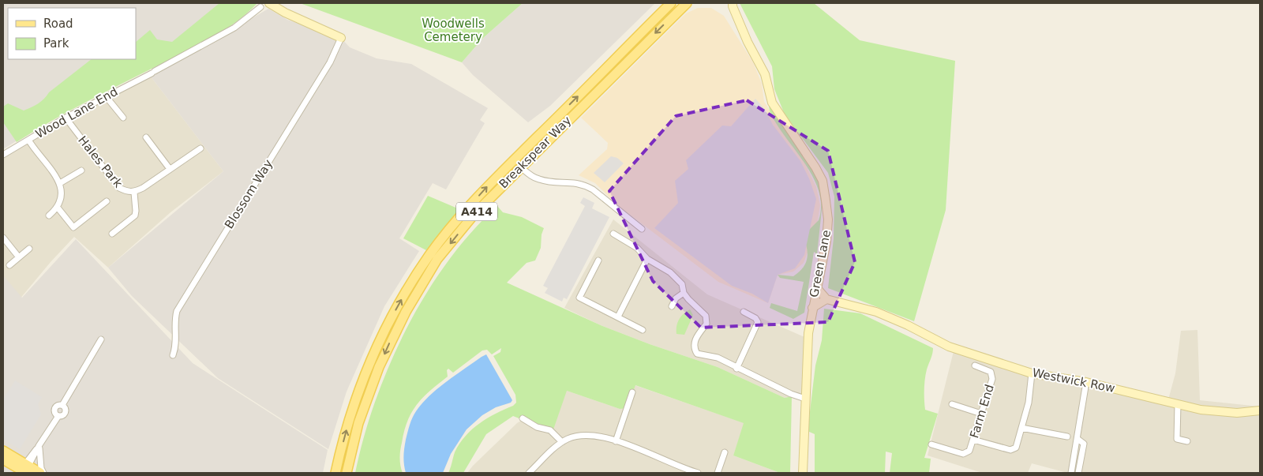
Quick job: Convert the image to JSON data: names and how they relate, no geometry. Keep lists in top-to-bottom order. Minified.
{"streets":{"main road":["Breakspear Way","A414"],"street":["Wood Lane End","Hales Park","Blossom Way","Green Lane","Westwick Row","Farm End"]},"crossings":[["Wood Lane End","Hales Park"]],"parks":["Woodwells Cemetery"],"legend":["Road","Park"]}
